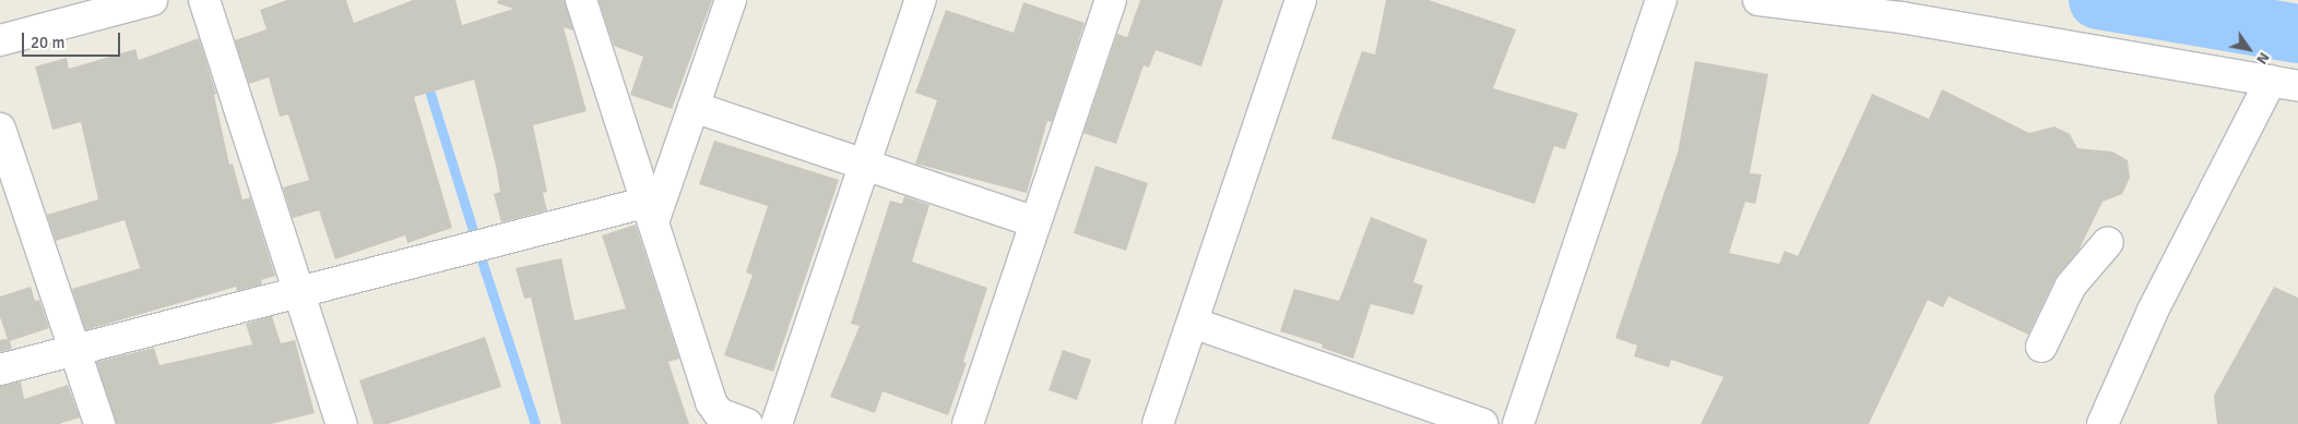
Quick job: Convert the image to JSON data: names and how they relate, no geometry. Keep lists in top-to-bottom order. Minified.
{"scale_bar":"20 m","north":"bottom right"}
